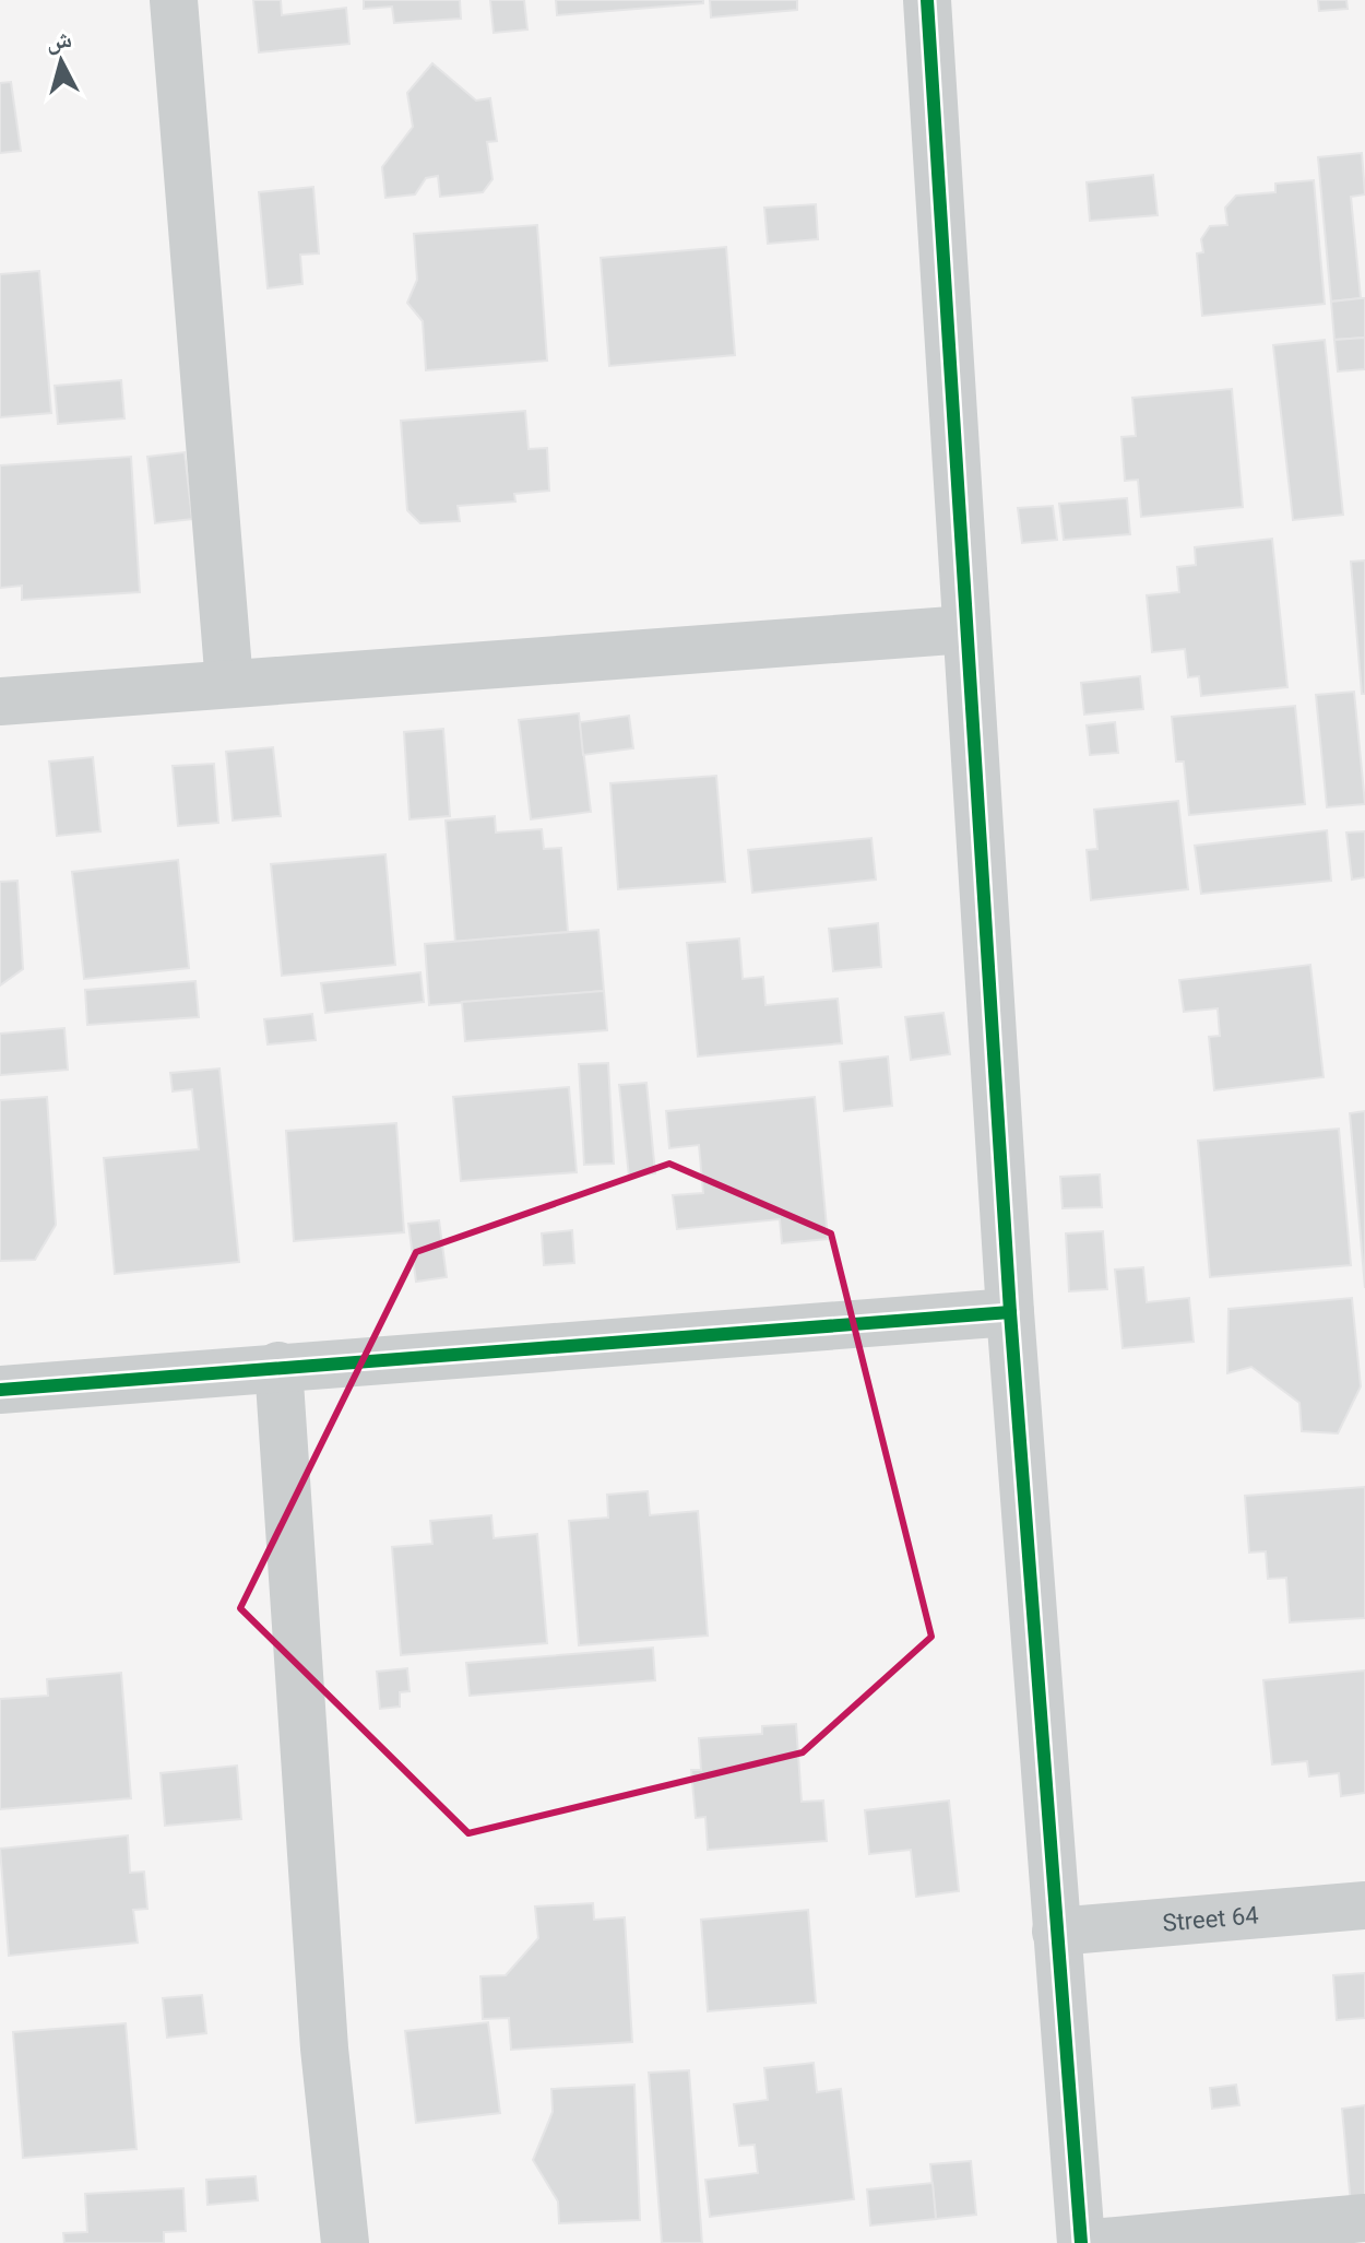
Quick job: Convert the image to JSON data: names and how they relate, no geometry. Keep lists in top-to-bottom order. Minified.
{"streets":{"street":["Street 64"]},"north":"top"}
